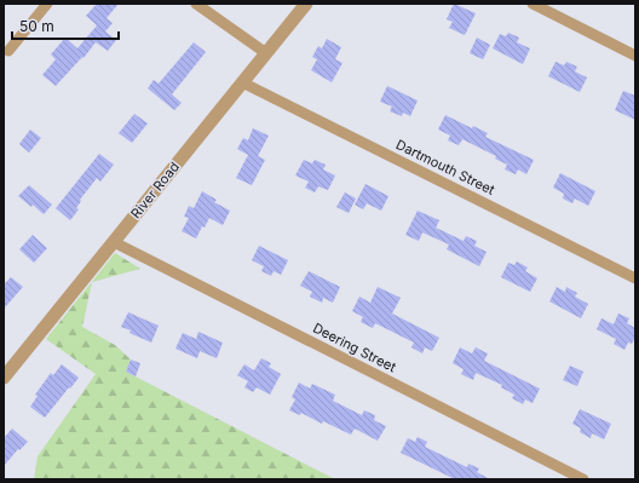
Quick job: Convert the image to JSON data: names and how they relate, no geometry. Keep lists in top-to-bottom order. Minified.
{"streets":{"street":["Dartmouth Street","River Road","Deering Street"]},"crossings":[["Dartmouth Street","River Road"],["River Road","Deering Street"]],"scale_bar":"50 m"}
